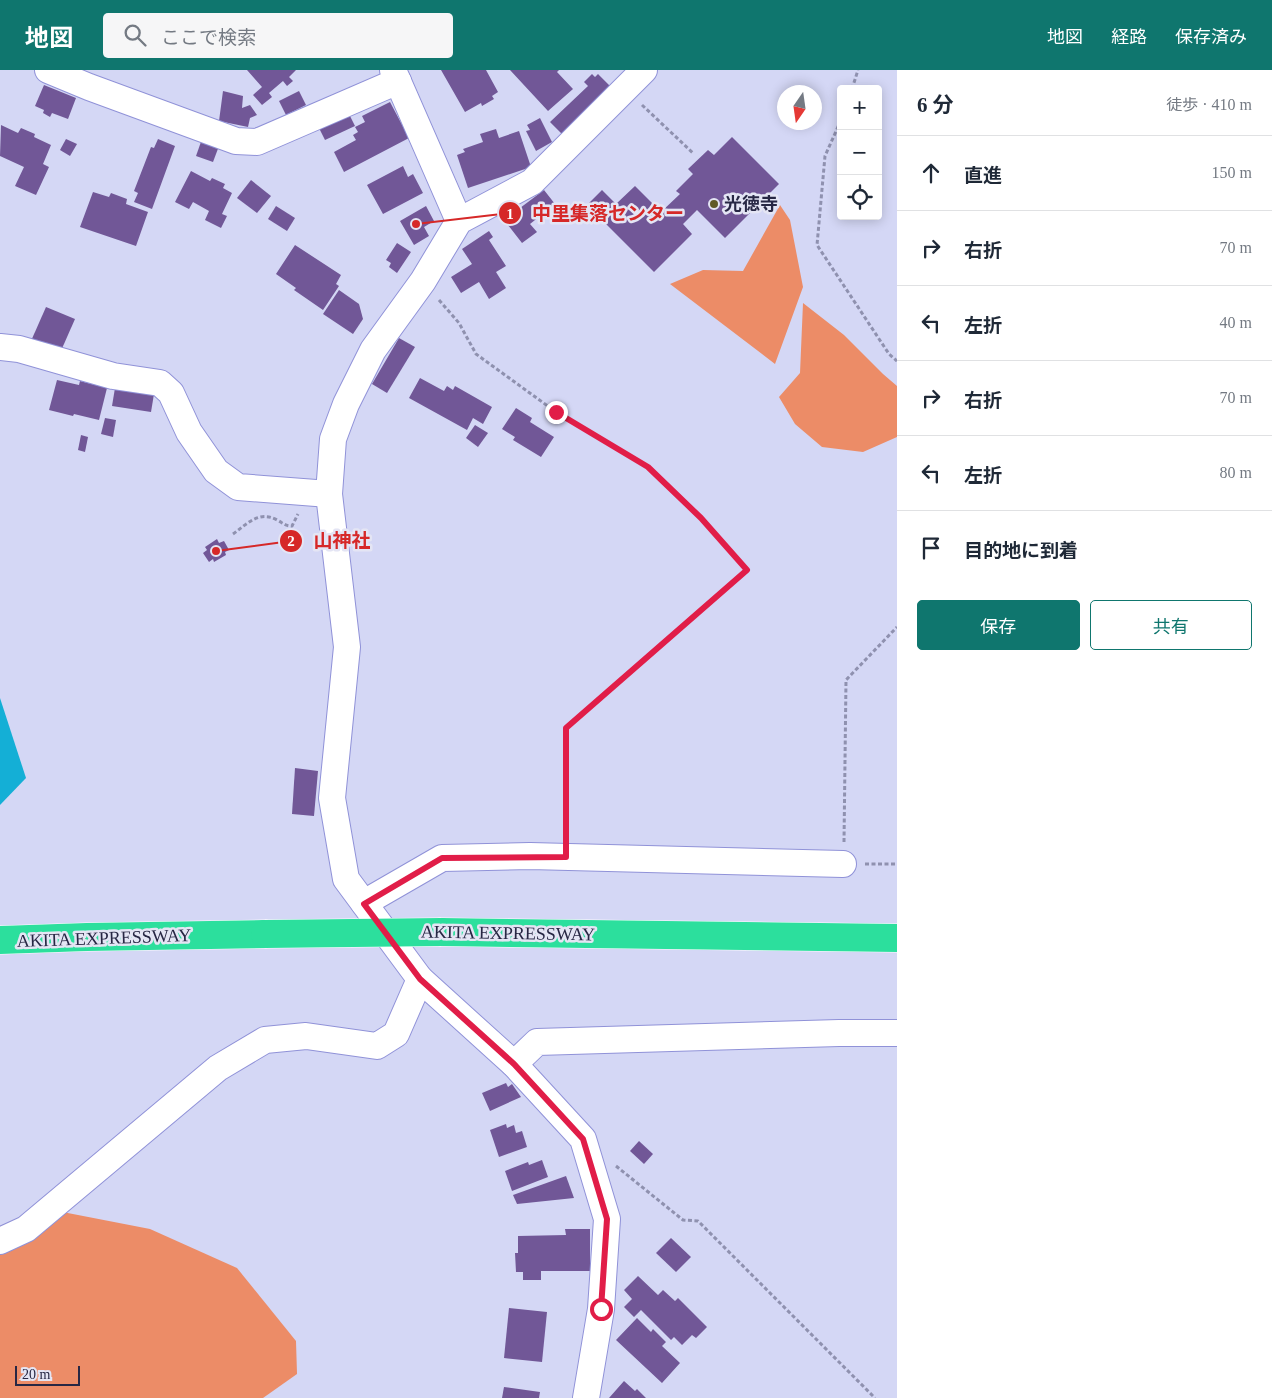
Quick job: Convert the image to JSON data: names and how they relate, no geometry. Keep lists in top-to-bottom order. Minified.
{"streets":{"highway":["AKITA EXPRESSWAY"]},"places":["光徳寺","中里集落センター","山神社"],"scale_bar":"20 m","north":"bottom","page":{"header":"地図","search":"ここで検索","nav":["地図","経路","保存済み"],"heading":["6 分","徒歩 · 410 m"],"map_buttons":["+","−"],"list":[["直進","150 m"],["右折","70 m"],["左折","40 m"],["右折","70 m"],["左折","80 m"],"目的地に到着"],"buttons":["保存","共有"],"scale":"20 m"}}
